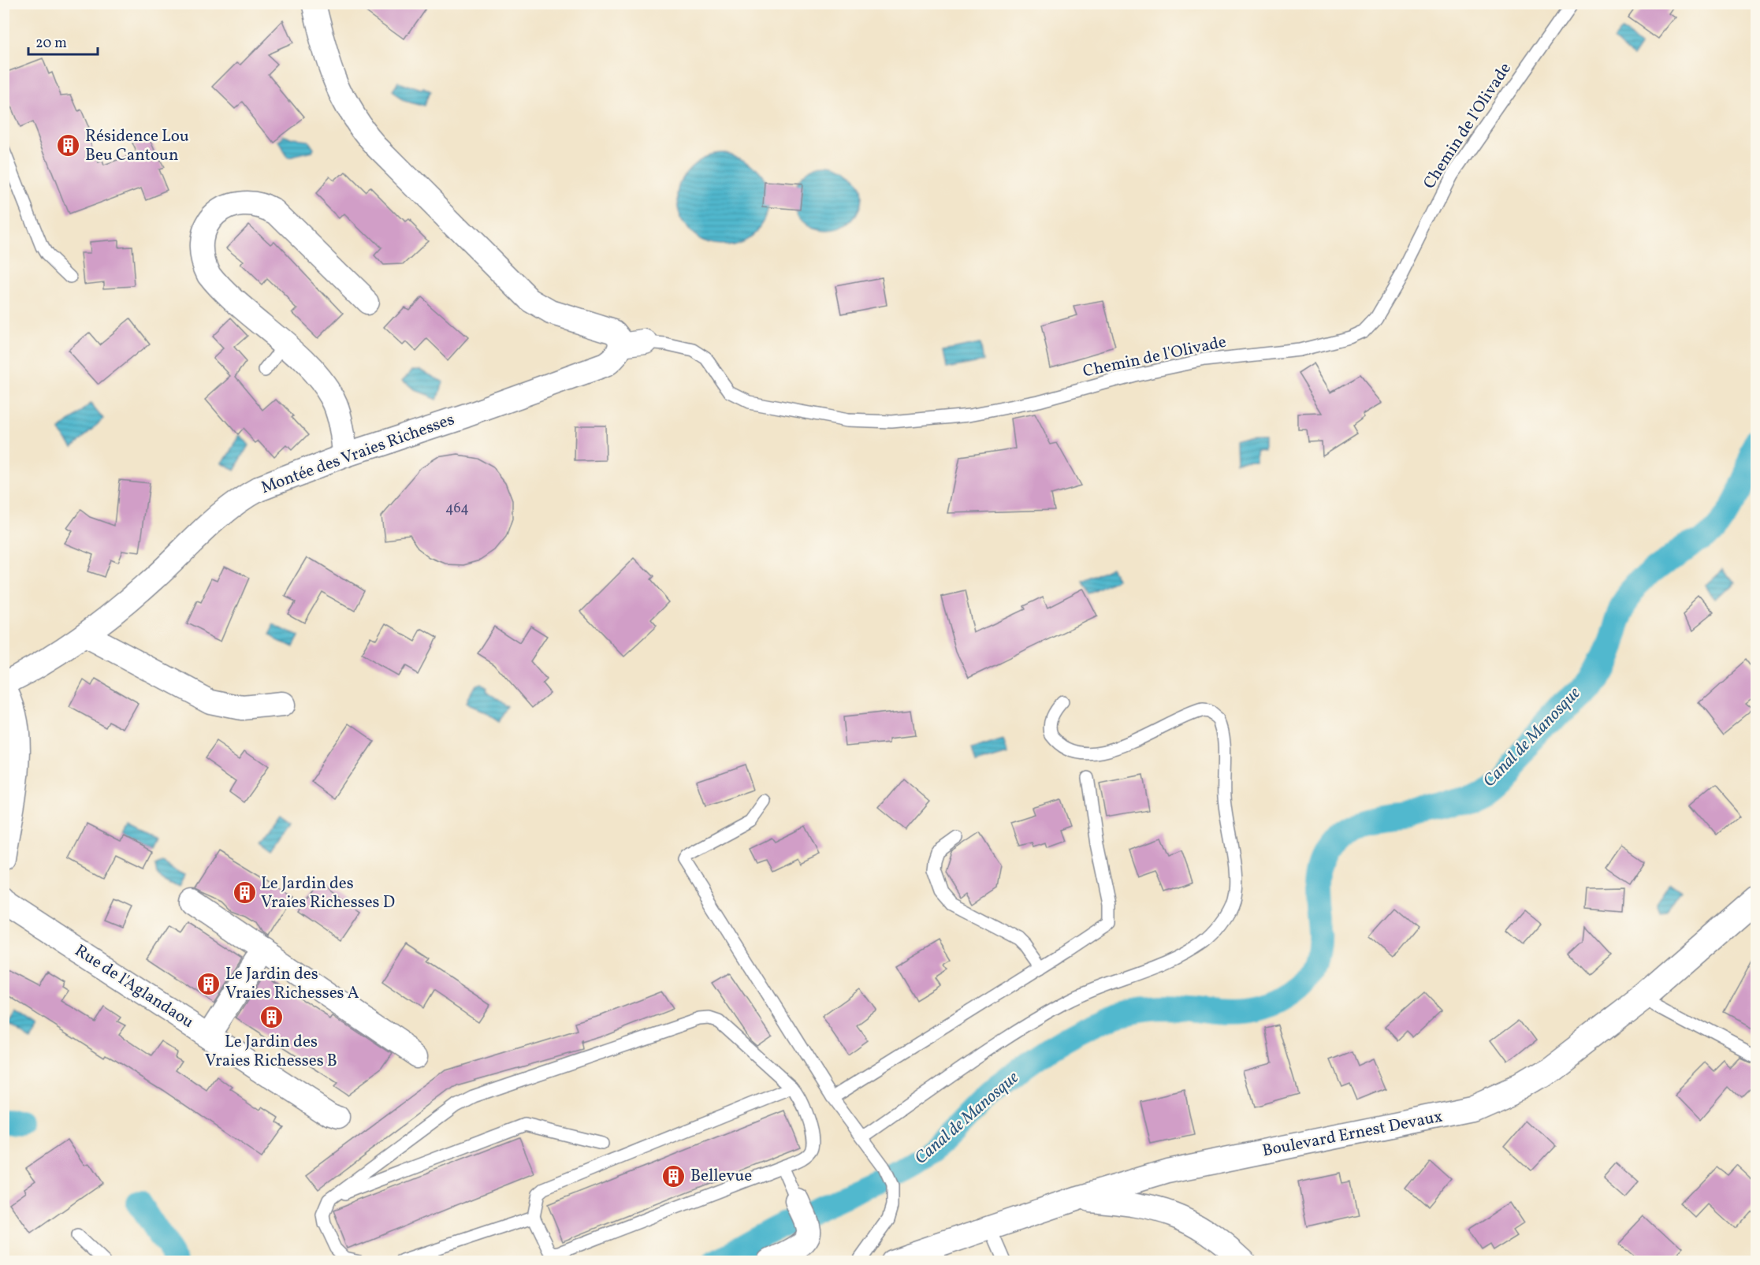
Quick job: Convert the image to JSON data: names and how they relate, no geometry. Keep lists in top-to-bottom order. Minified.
{"streets":{"street":["Montée des Vraies Richesses","Rue de l'Aglandaou","Boulevard Ernest Devaux"],"lane":["Chemin de l'Olivade"]},"water":["Canal de Manosque"],"places":{"building":["Résidence Lou Beu Cantoun","Le Jardin des Vraies Richesses D","Le Jardin des Vraies Richesses A","Le Jardin des Vraies Richesses B","Bellevue"]},"house_numbers":["464"],"scale_bar":"20 m"}
